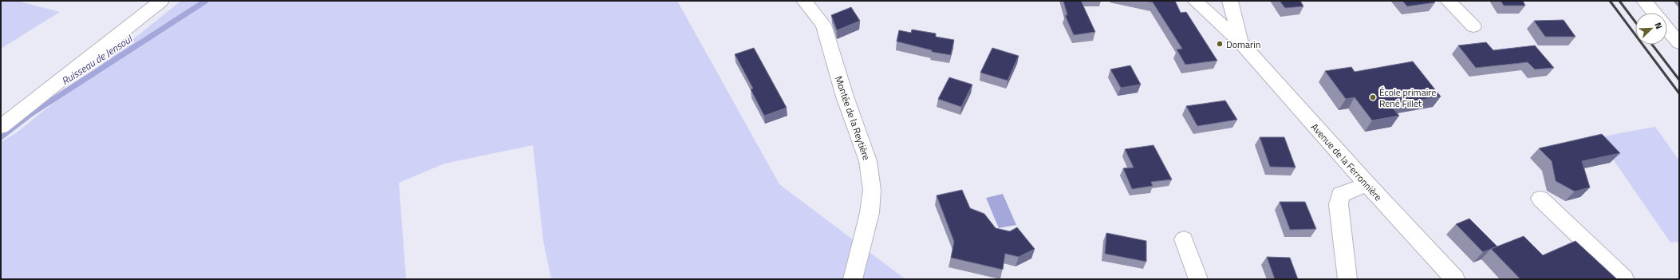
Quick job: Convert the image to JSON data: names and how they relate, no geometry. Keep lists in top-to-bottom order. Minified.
{"streets":{"street":["Montée de la Reytière","Avenue de la Ferronnière"]},"water":["Ruisseau de Jensoul"],"places":["Domarin","École primaire René Fillet"],"north":"top right"}
